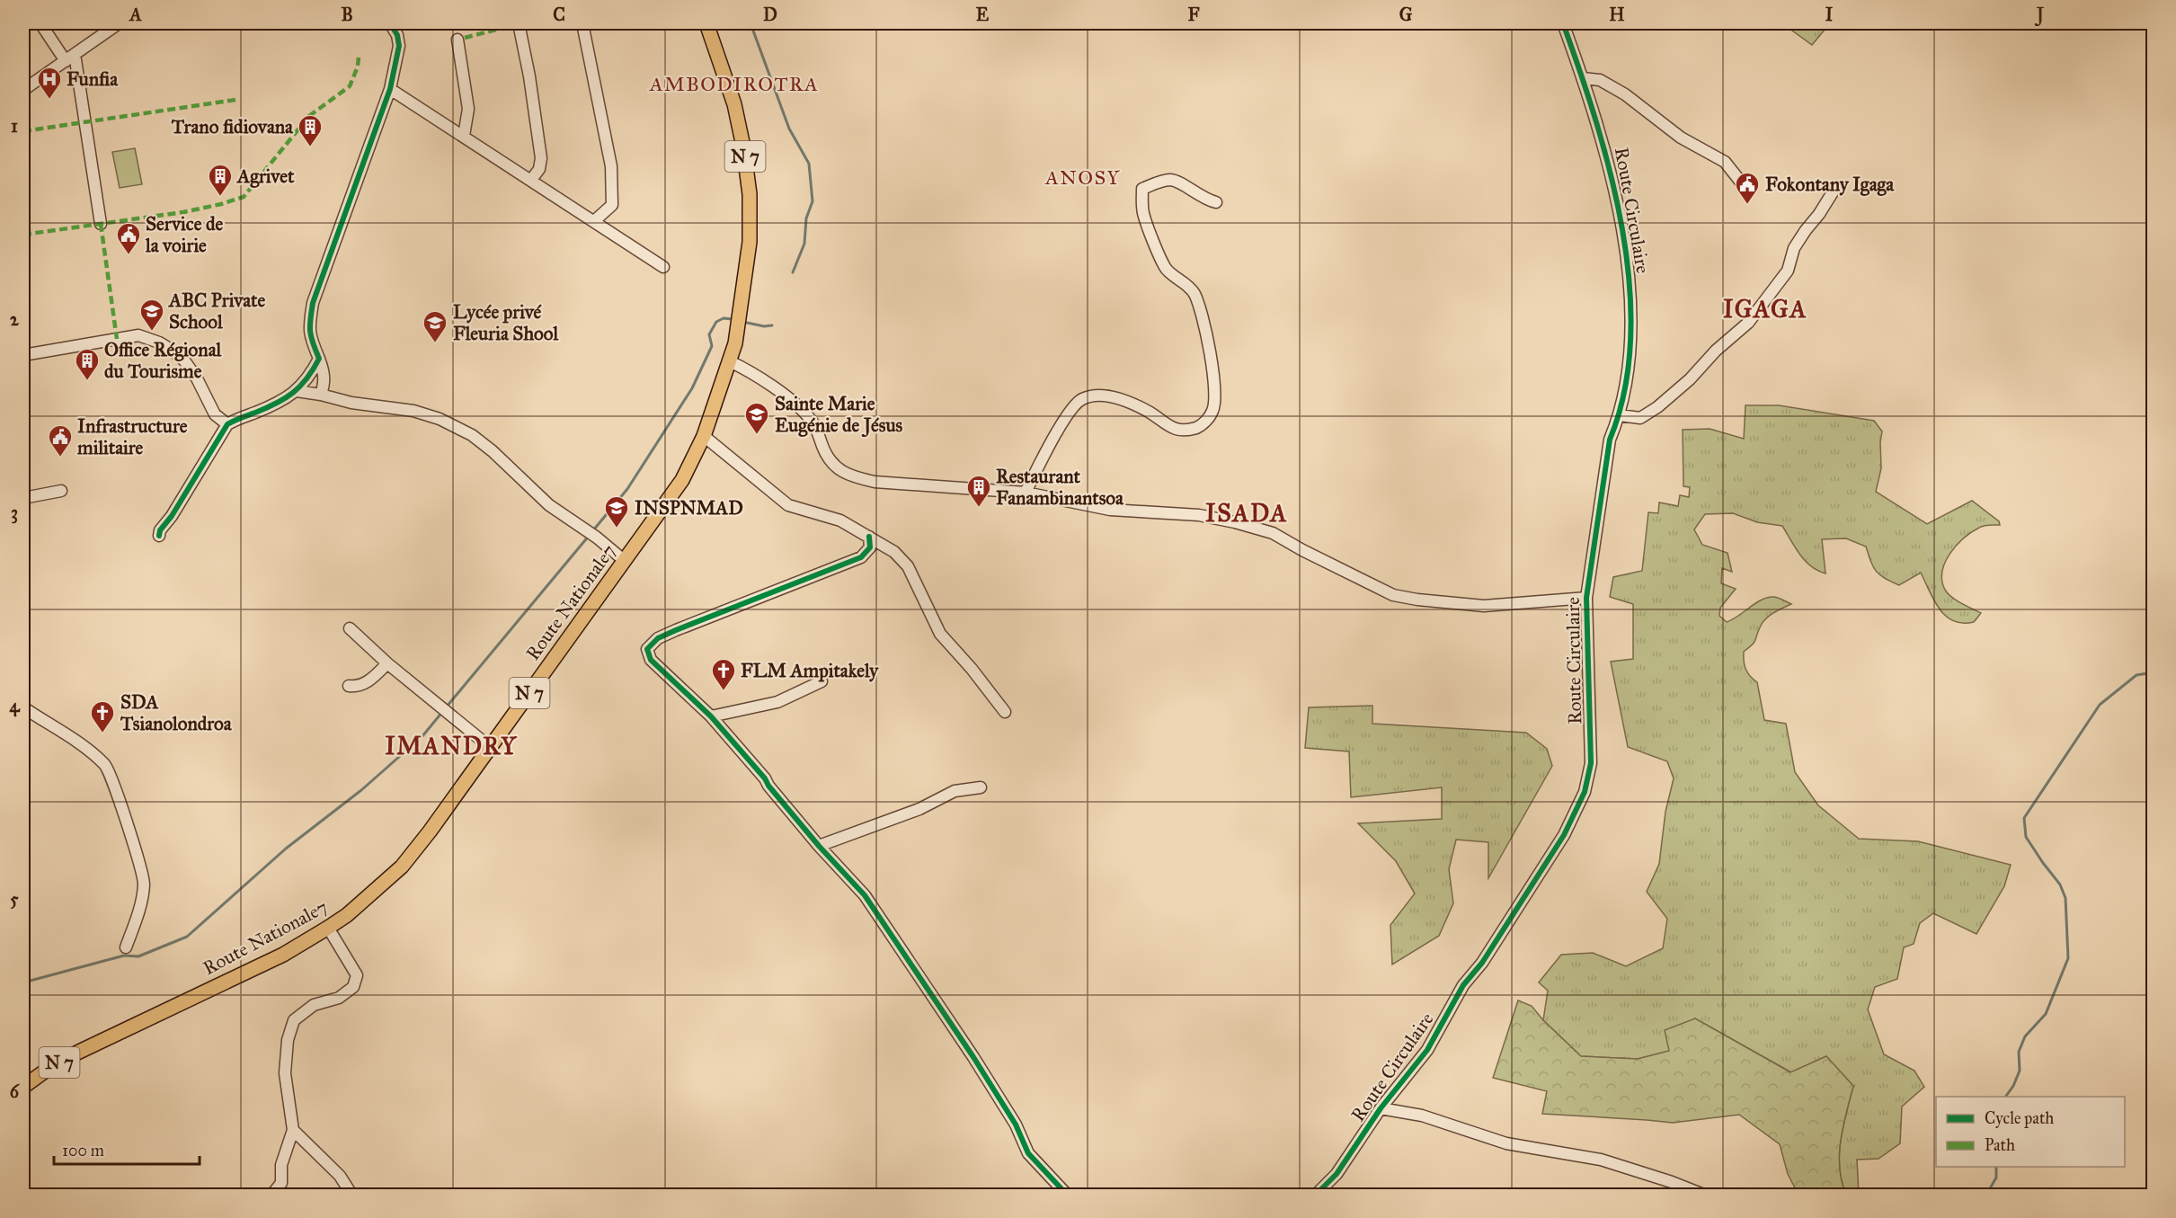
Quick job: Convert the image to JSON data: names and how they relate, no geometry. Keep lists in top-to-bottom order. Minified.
{"streets":{"main road":["N 7","Route Nationale7"],"street":["Route Circulaire"]},"crossings":[["N 7","Route Nationale7"]],"districts":["AMBODIROTRA","ANOSY","IGAGA","ISADA","IMANDRY"],"places":{"hospital":["Funfia"],"building":["Trano fidiovana","Agrivet","Office Régional du Tourisme","Restaurant Fanambinantsoa"],"public building":["Fokontany Igaga","Service de la voirie","Infrastructure militaire"],"school or university":["ABC Private School","Lycée privé Fleuria Shool","Sainte Marie Eugénie de Jésus","INSPNMAD"],"church":["FLM Ampitakely","SDA Tsianolondroa"]},"legend":["Cycle path","Path"],"scale_bar":"100 m","grid":{"columns":["A","B","C","D","E","F","G","H","I","J"],"rows":["1","2","3","4","5","6"]}}
